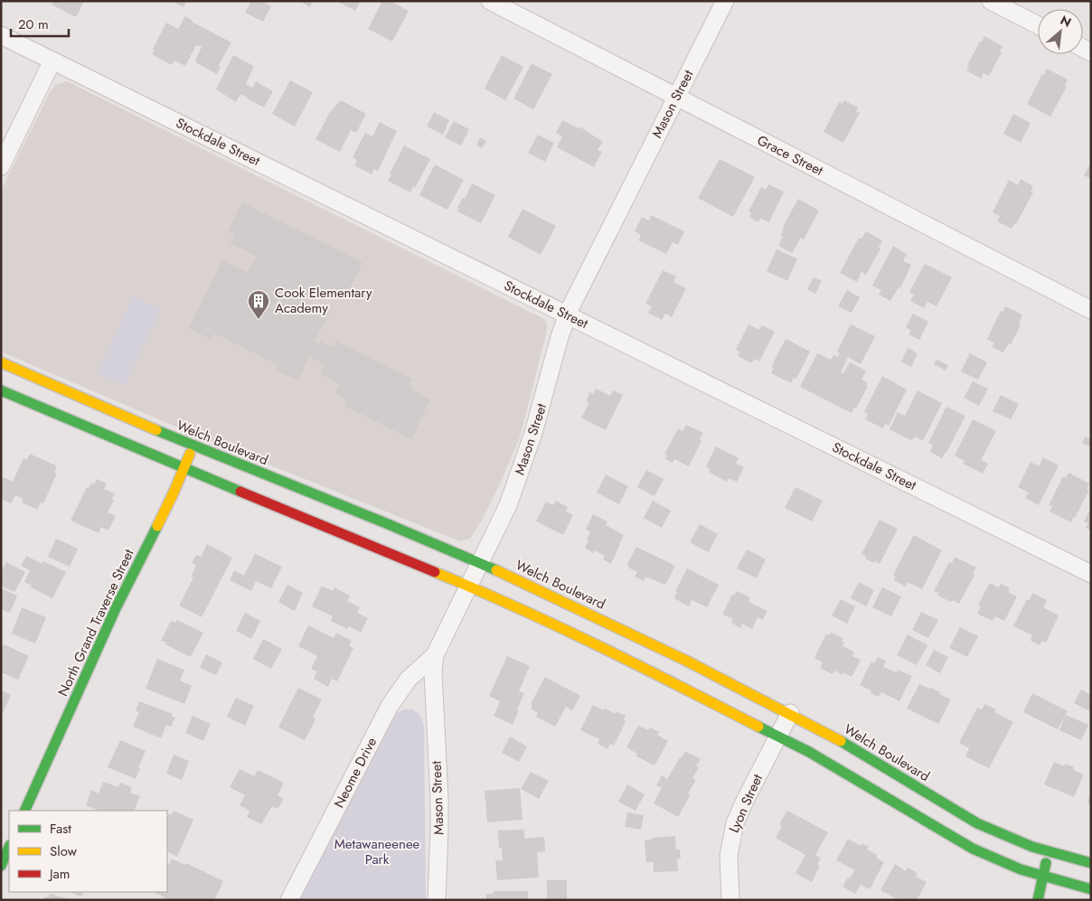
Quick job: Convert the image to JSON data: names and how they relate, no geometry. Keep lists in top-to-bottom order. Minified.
{"streets":{"main road":["Welch Boulevard","North Grand Traverse Street"],"street":["Mason Street","Stockdale Street","Grace Street","Neome Drive","Lyon Street"]},"crossings":[["Mason Street","Stockdale Street"],["Mason Street","Grace Street"],["Mason Street","Welch Boulevard"],["Mason Street","Neome Drive"],["Welch Boulevard","North Grand Traverse Street"],["Welch Boulevard","Lyon Street"]],"parks":["Metawaneenee Park"],"places":{"building":["Cook Elementary Academy"]},"legend":["Fast","Slow","Jam"],"scale_bar":"20 m","north":"top right"}
